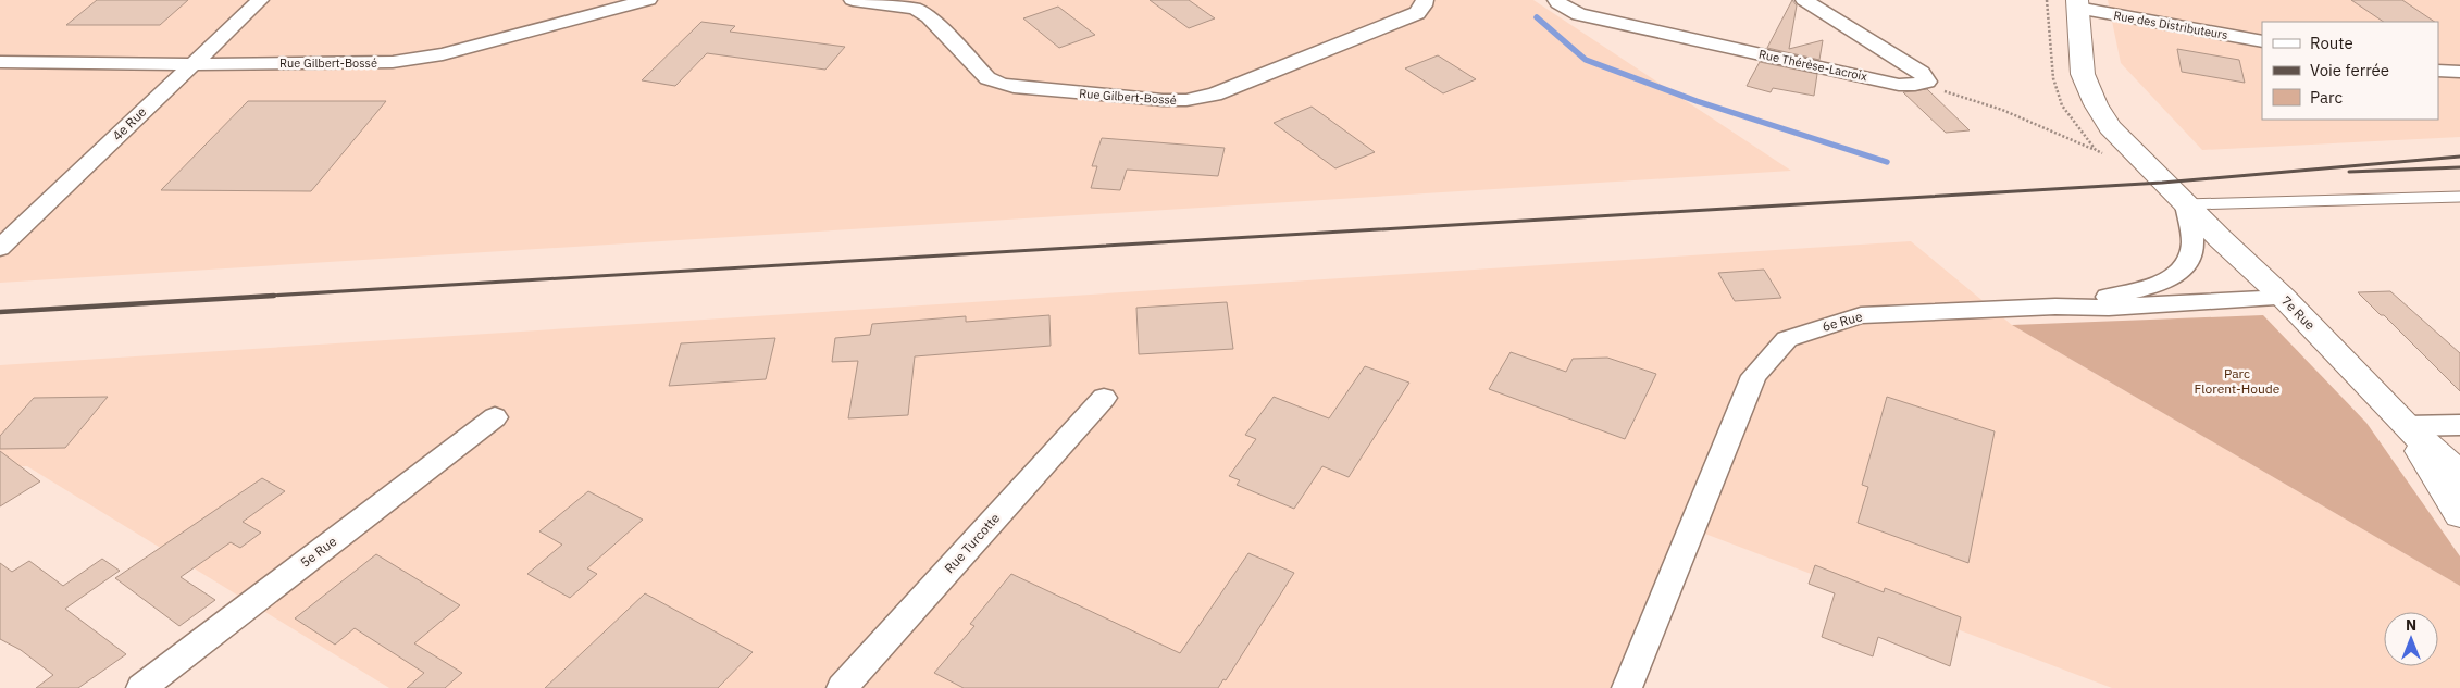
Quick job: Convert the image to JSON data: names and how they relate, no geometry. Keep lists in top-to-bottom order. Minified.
{"streets":{"main road":["7e Rue"],"street":["Rue des Distributeurs","Rue Gilbert-Bossé","Rue Thérèse-Lacroix","4e Rue","6e Rue","Rue Turcotte","5e Rue"]},"crossings":[["Rue des Distributeurs","7e Rue"],["Rue Gilbert-Bossé","4e Rue"],["7e Rue","6e Rue"]],"parks":["Parc Florent-Houde"],"legend":["Route","Voie ferrée","Parc"],"north":"top"}
